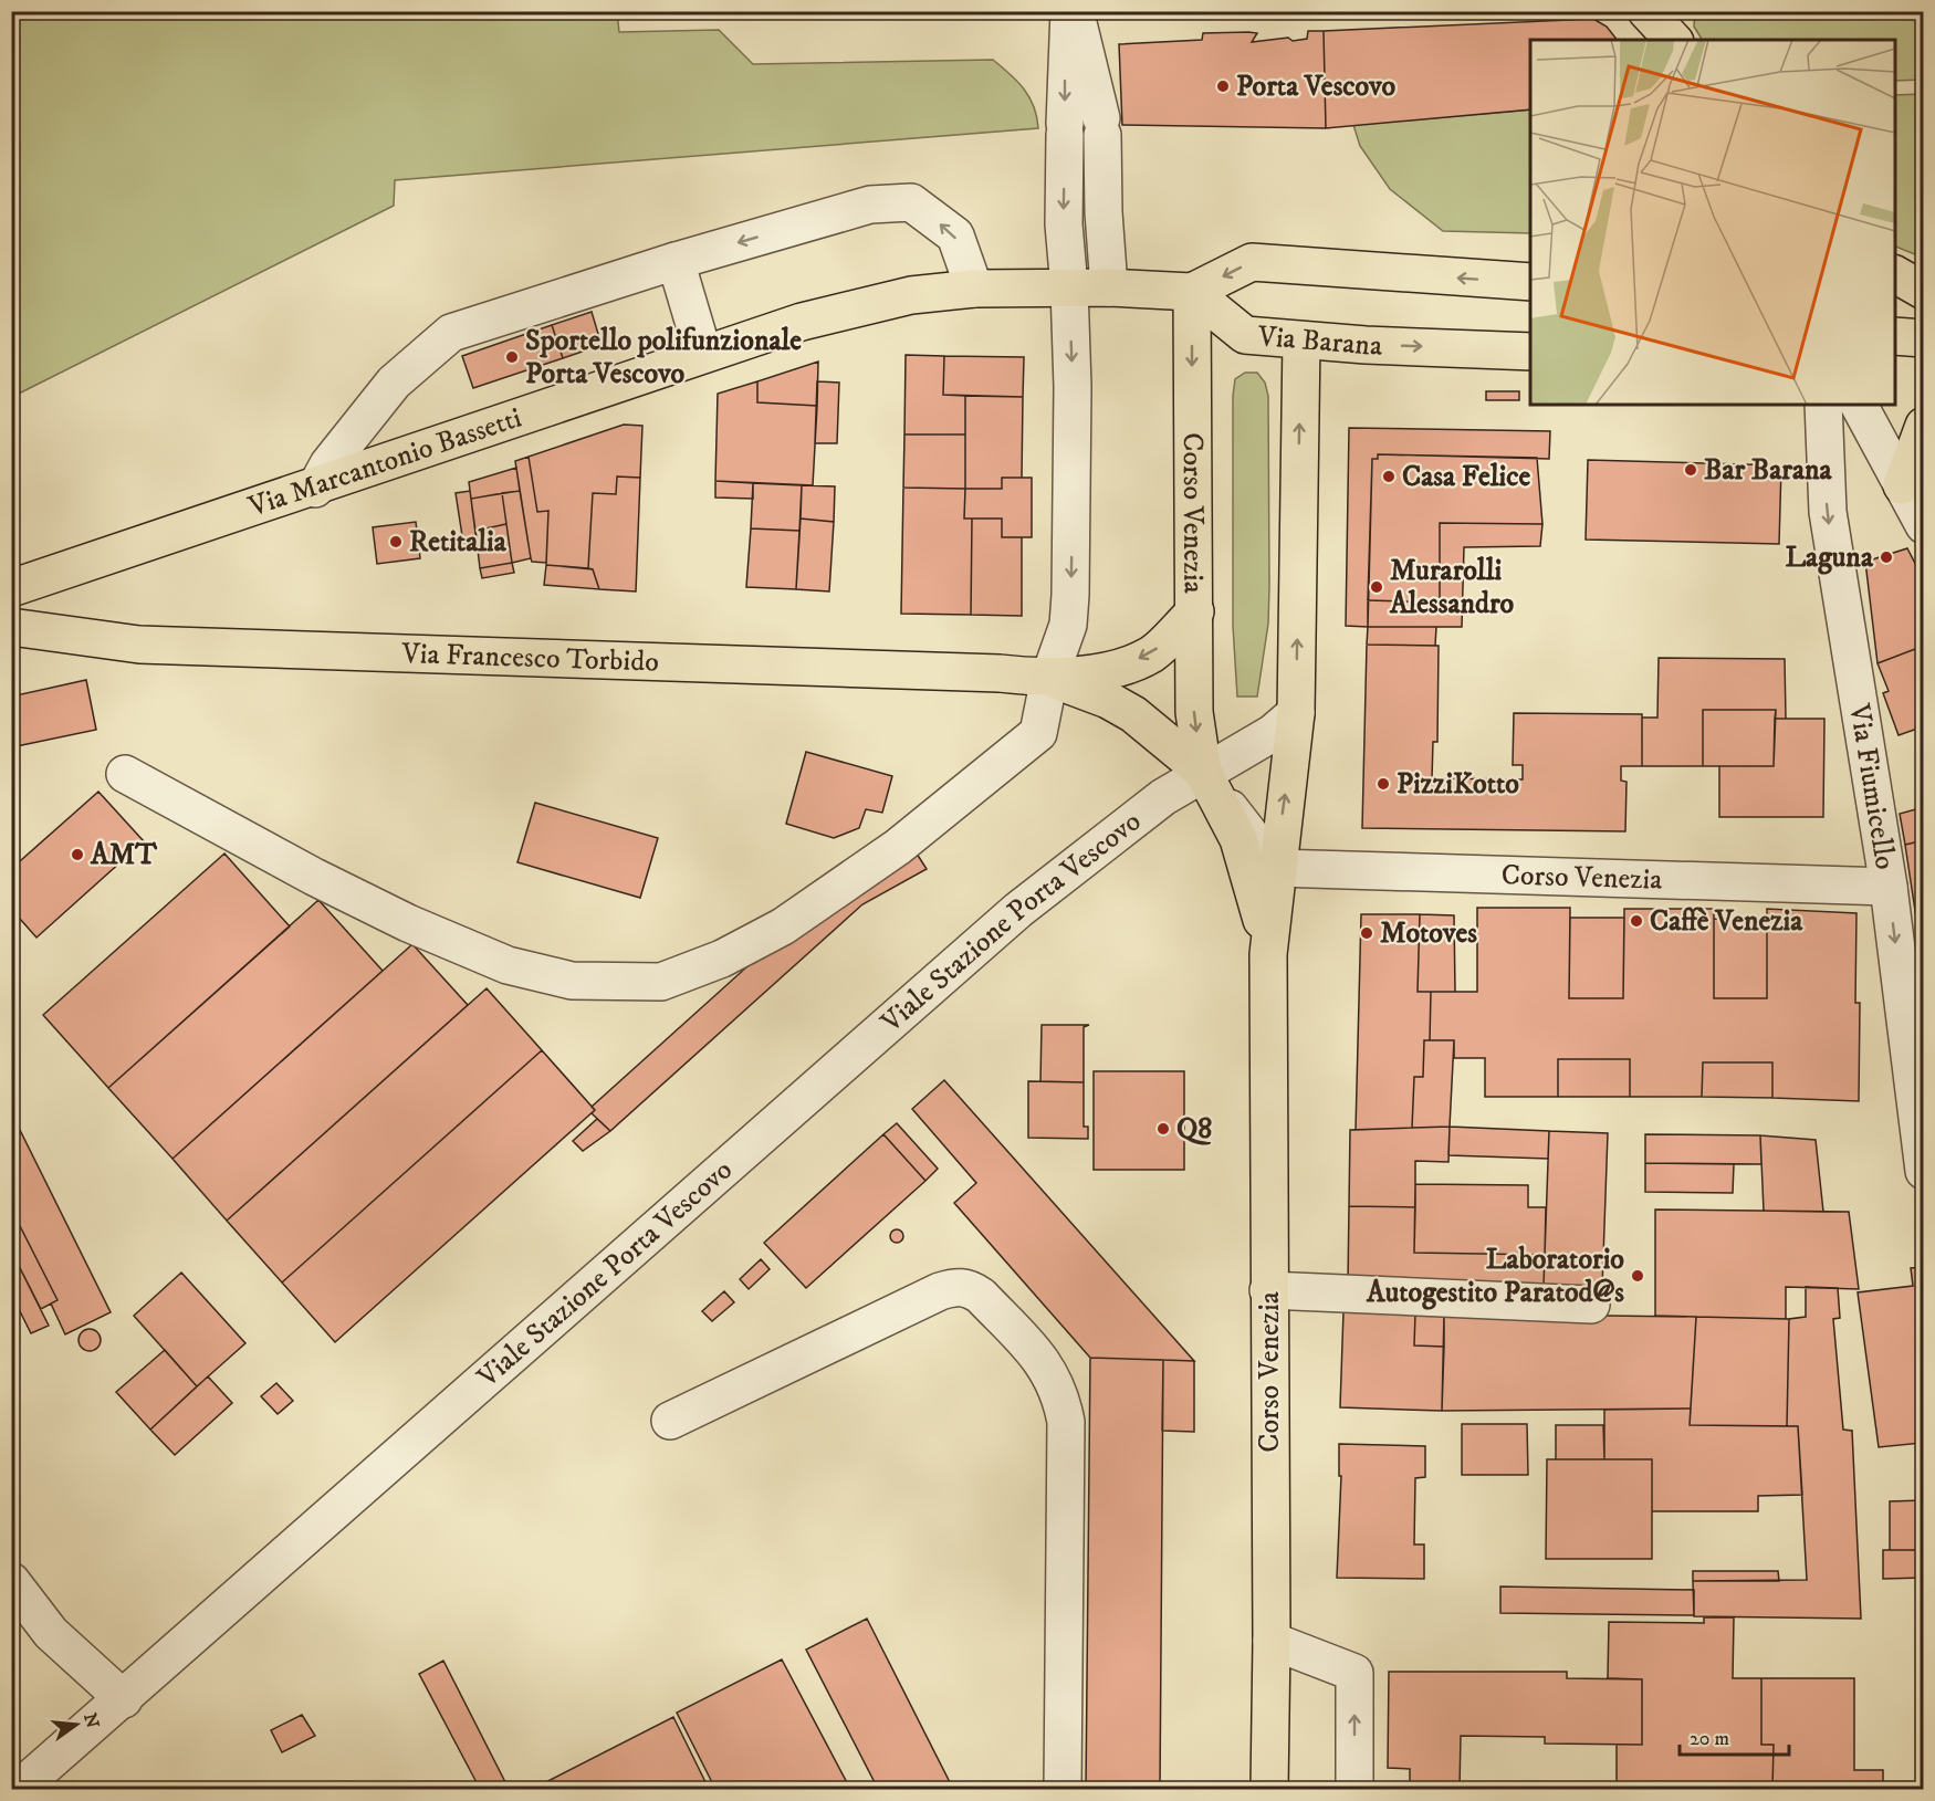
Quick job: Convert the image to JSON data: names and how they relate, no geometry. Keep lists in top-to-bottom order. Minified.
{"streets":{"main road":["Via Barana","Via Marcantonio Bassetti","Corso Venezia","Via Francesco Torbido"],"street":["Via Fiumicello","Viale Stazione Porta Vescovo"]},"crossings":[["Via Barana","Via Marcantonio Bassetti"],["Via Barana","Corso Venezia"],["Via Marcantonio Bassetti","Corso Venezia"],["Corso Venezia","Via Francesco Torbido"],["Corso Venezia","Via Fiumicello"],["Corso Venezia","Viale Stazione Porta Vescovo"],["Via Francesco Torbido","Viale Stazione Porta Vescovo"]],"one_way":["Via Fiumicello"],"places":["Porta Vescovo","Sportello polifunzionale Porta Vescovo","Bar Barana","Casa Felice","Retitalia","Laguna","Murarolli Alessandro","PizziKotto","AMT","Caffè Venezia","Motoves","Q8","Laboratorio Autogestito Paratod@s"],"scale_bar":"20 m","north":"right"}
